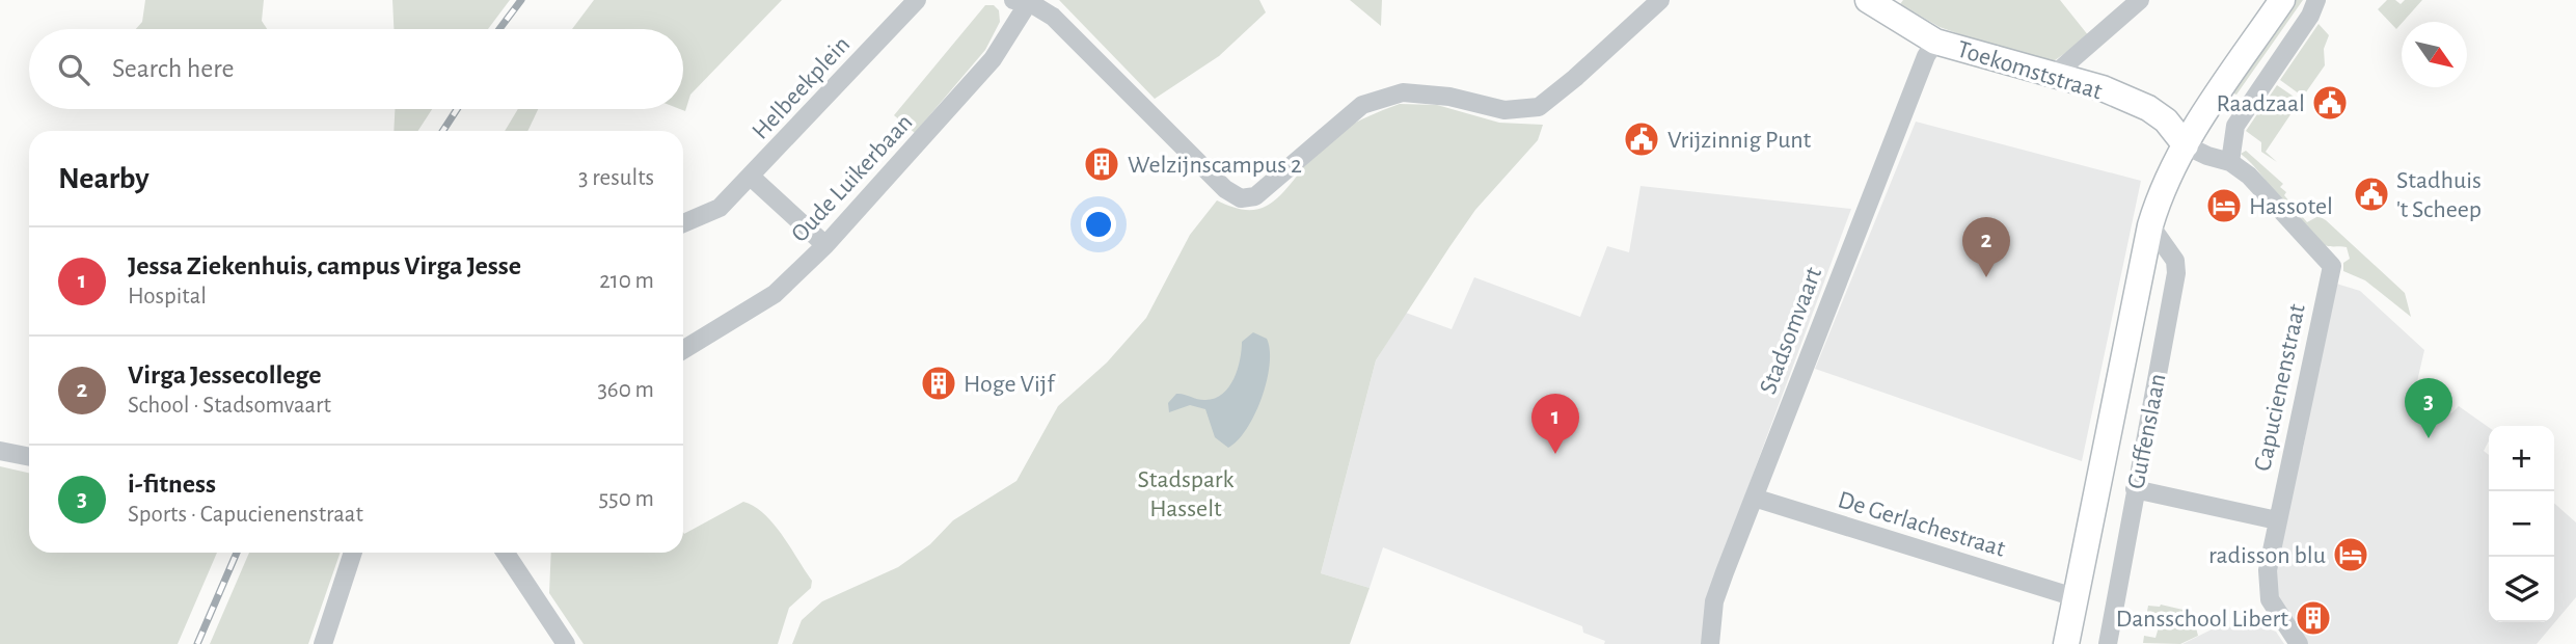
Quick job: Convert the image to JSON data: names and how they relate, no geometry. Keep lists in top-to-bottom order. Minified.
{"streets":{"main road":["Toekomststraat","Guffenslaan"],"street":["Helbeekplein","Oude Luikerbaan","Stadsomvaart","Capucienenstraat","De Gerlachestraat"]},"crossings":[["Toekomststraat","Stadsomvaart"],["Toekomststraat","Guffenslaan"],["Helbeekplein","Oude Luikerbaan"],["Stadsomvaart","De Gerlachestraat"],["Guffenslaan","De Gerlachestraat"]],"parks":["Stadspark Hasselt"],"places":{"public building":["Raadzaal","Vrijzinnig Punt","Stadhuis 't Scheep"],"building":["Welzijnscampus 2","Hoge Vijf","Dansschool Libert"],"hotel":["Hassotel","radisson blu"]},"north":"bottom right","page":{"search":"Search here","heading":["Nearby","3 results"],"pins":["2","3","1"],"list":[{"mark":"1","name":"Jessa Ziekenhuis, campus Virga Jesse","note":"Hospital","value":"210 m"},{"mark":"2","name":"Virga Jessecollege","note":"School · Stadsomvaart","value":"360 m"},{"mark":"3","name":"i-fitness","note":"Sports · Capucienenstraat","value":"550 m"}],"map_buttons":["+","−"]}}
